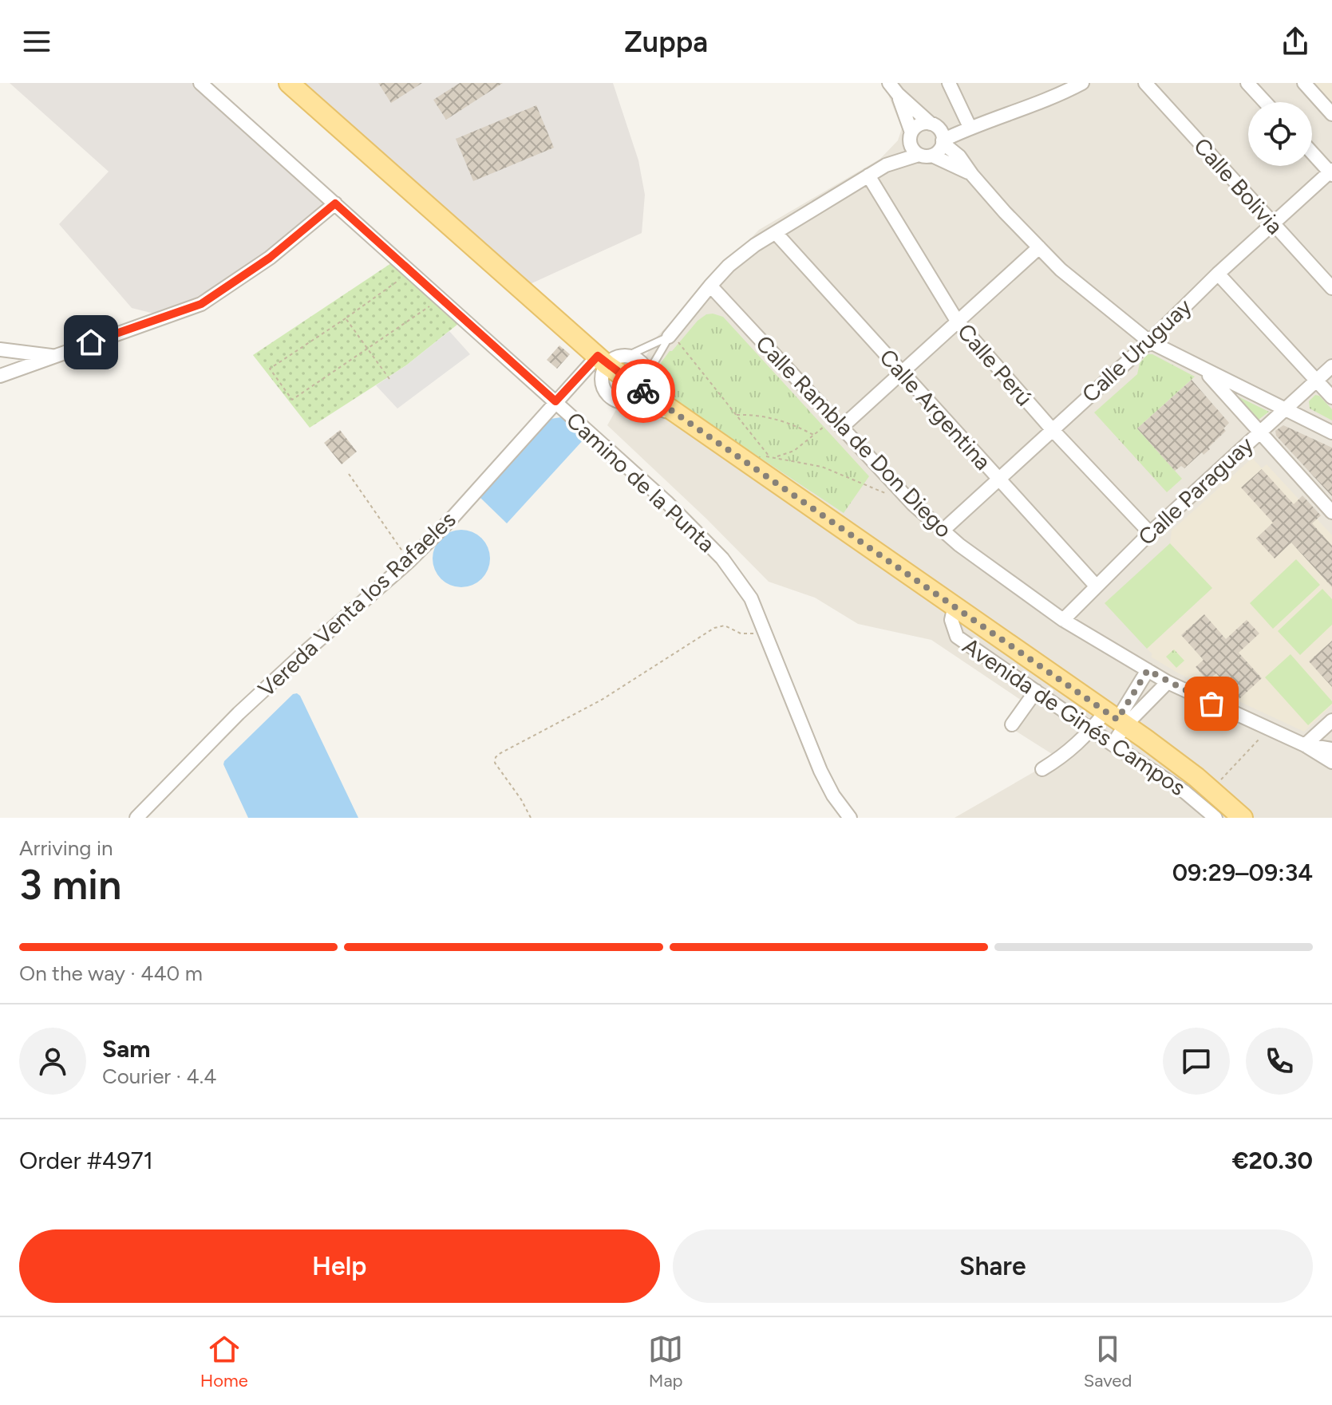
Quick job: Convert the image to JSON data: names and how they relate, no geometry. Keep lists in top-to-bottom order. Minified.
{"streets":{"main road":["Avenida de Ginés Campos"],"street":["Calle Bolivia","Calle Uruguay","Calle Perú","Calle Argentina","Calle Rambla de Don Diego","Camino de la Punta","Calle Paraguay","Vereda Venta los Rafaeles"]},"crossings":[["Calle Bolivia","Calle Uruguay"],["Calle Uruguay","Calle Perú"],["Calle Uruguay","Calle Argentina"],["Calle Uruguay","Calle Rambla de Don Diego"],["Calle Perú","Calle Paraguay"],["Calle Argentina","Calle Paraguay"],["Calle Rambla de Don Diego","Calle Paraguay"],["Camino de la Punta","Vereda Venta los Rafaeles"],["Vereda Venta los Rafaeles","Avenida de Ginés Campos"]],"page":{"header":"Zuppa","heading":["3 min","Arriving in","09:29–09:34"],"panel":["Sam","Courier · 4.4","Order #4971","€20.30"],"bar":"On the way · 440 m","buttons":["Help","Share"],"tabs":["Home","Map","Saved"]}}
